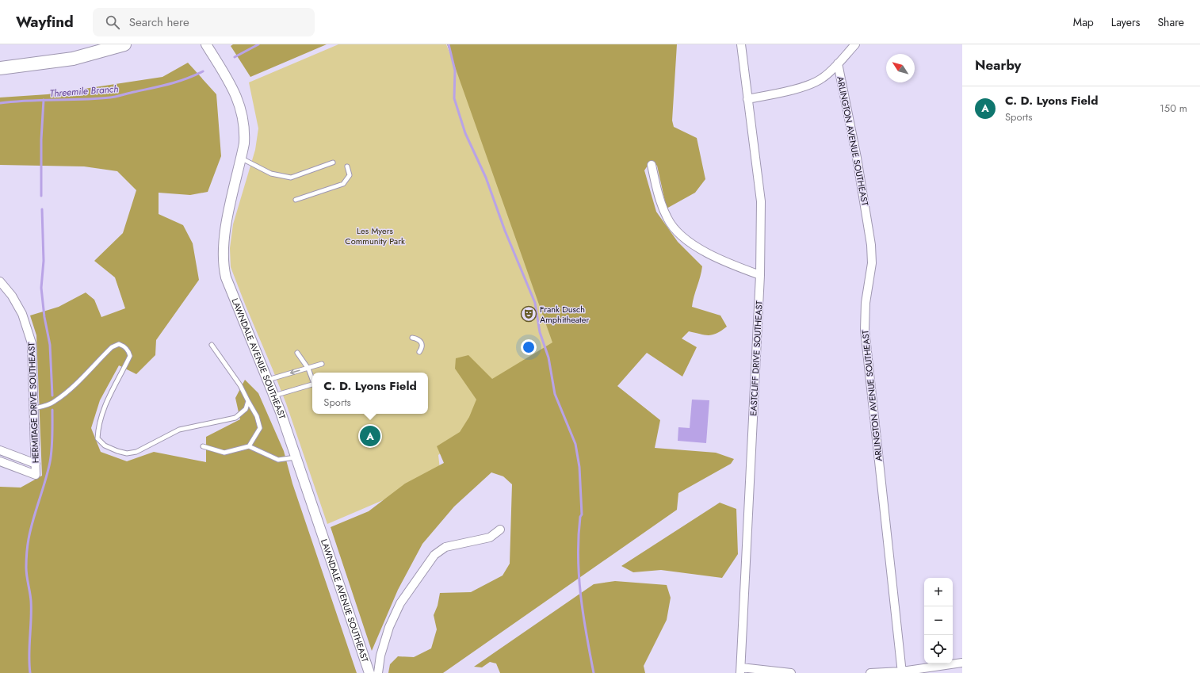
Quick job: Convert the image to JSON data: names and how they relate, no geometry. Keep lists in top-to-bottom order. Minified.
{"streets":{"street":["ARLINGTON AVENUE SOUTHEAST","EASTCLIFF DRIVE SOUTHEAST","LAWNDALE AVENUE SOUTHEAST","HERMITAGE DRIVE SOUTHEAST"]},"water":["Threemile Branch"],"parks":["Les Myers Community Park"],"places":{"theatre":["Frank Dusch Amphitheater"]},"north":"top left","page":{"header":"Wayfind","search":"Search here","nav":["Map","Layers","Share"],"heading":"Nearby","list":[{"mark":"A","name":"C. D. Lyons Field","note":"Sports","value":"150 m"}],"popup":["C. D. Lyons Field","Sports"],"pins":"A","map_buttons":["+","−"]}}
